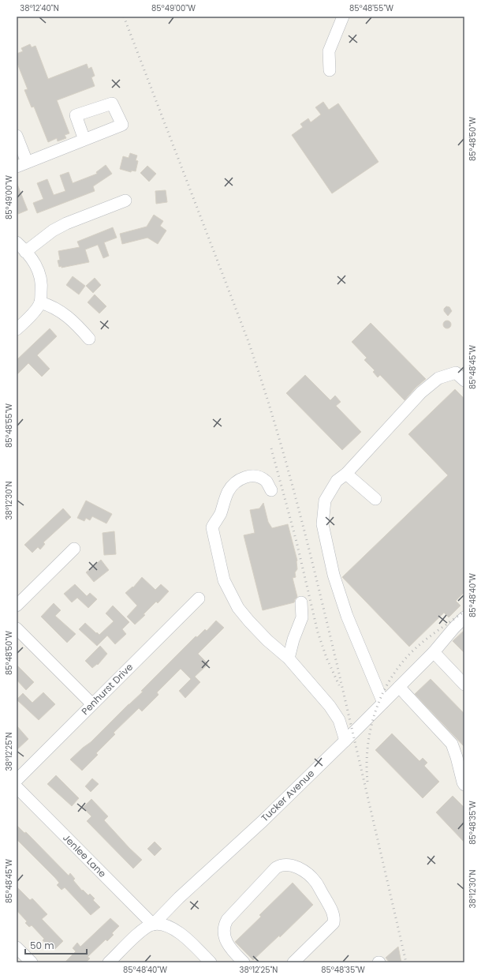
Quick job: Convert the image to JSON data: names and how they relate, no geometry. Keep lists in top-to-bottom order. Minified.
{"streets":{"street":["Penhurst Drive","Tucker Avenue","Jenlee Lane"]},"crossings":[["Tucker Avenue","Jenlee Lane"]],"scale_bar":"50 m","coordinates":["38°12'40\"N","85°49'00\"W","85°48'55\"W","85°48'50\"W","85°48'45\"W","38°12'30\"N","85°48'40\"W","38°12'25\"N","85°48'35\"W"]}
